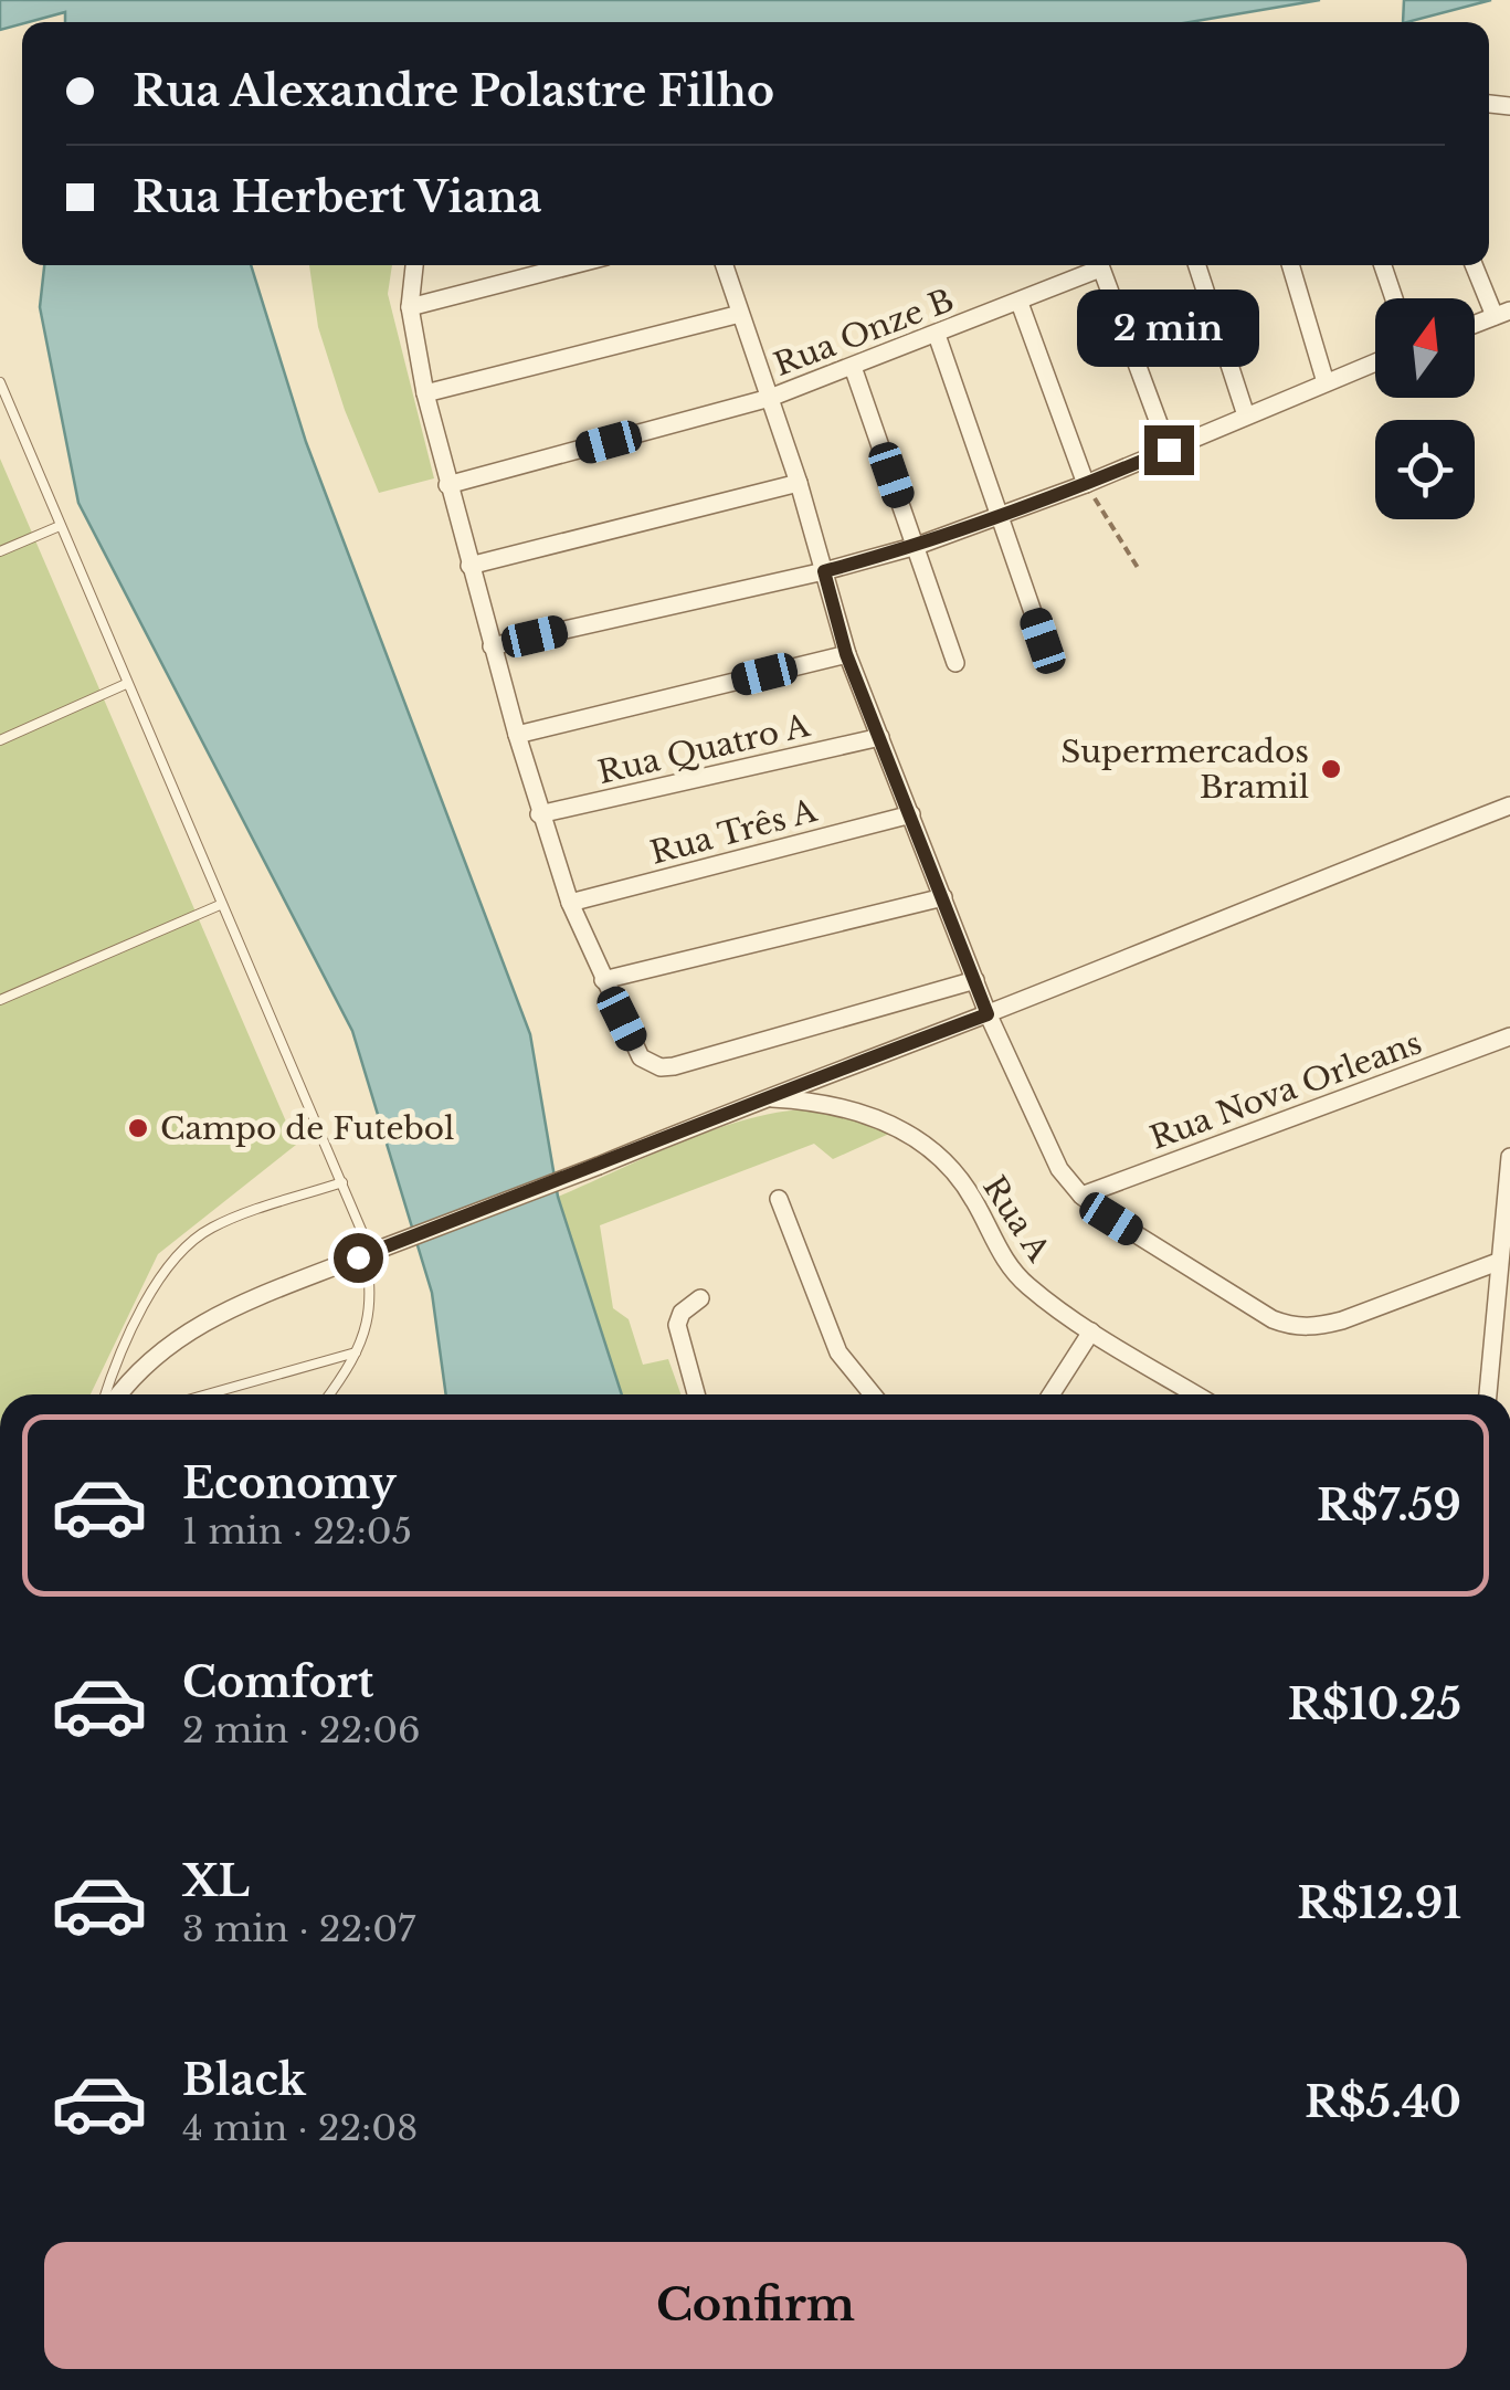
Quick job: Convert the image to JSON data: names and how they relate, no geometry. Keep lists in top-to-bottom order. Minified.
{"streets":{"street":["Rua Onze B","Rua Quatro A","Rua Três A","Rua Nova Orleans","Rua A"]},"places":["Supermercados Bramil","Campo de Futebol"],"north":"top","page":{"banner":["Rua Alexandre Polastre Filho","Rua Herbert Viana"],"bubble":"2 min","list":[{"name":"Economy","note":"1 min · 22:05","value":"R$7.59"},{"name":"Comfort","note":"2 min · 22:06","value":"R$10.25"},{"name":"XL","note":"3 min · 22:07","value":"R$12.91"},{"name":"Black","note":"4 min · 22:08","value":"R$5.40"}],"buttons":"Confirm"}}
